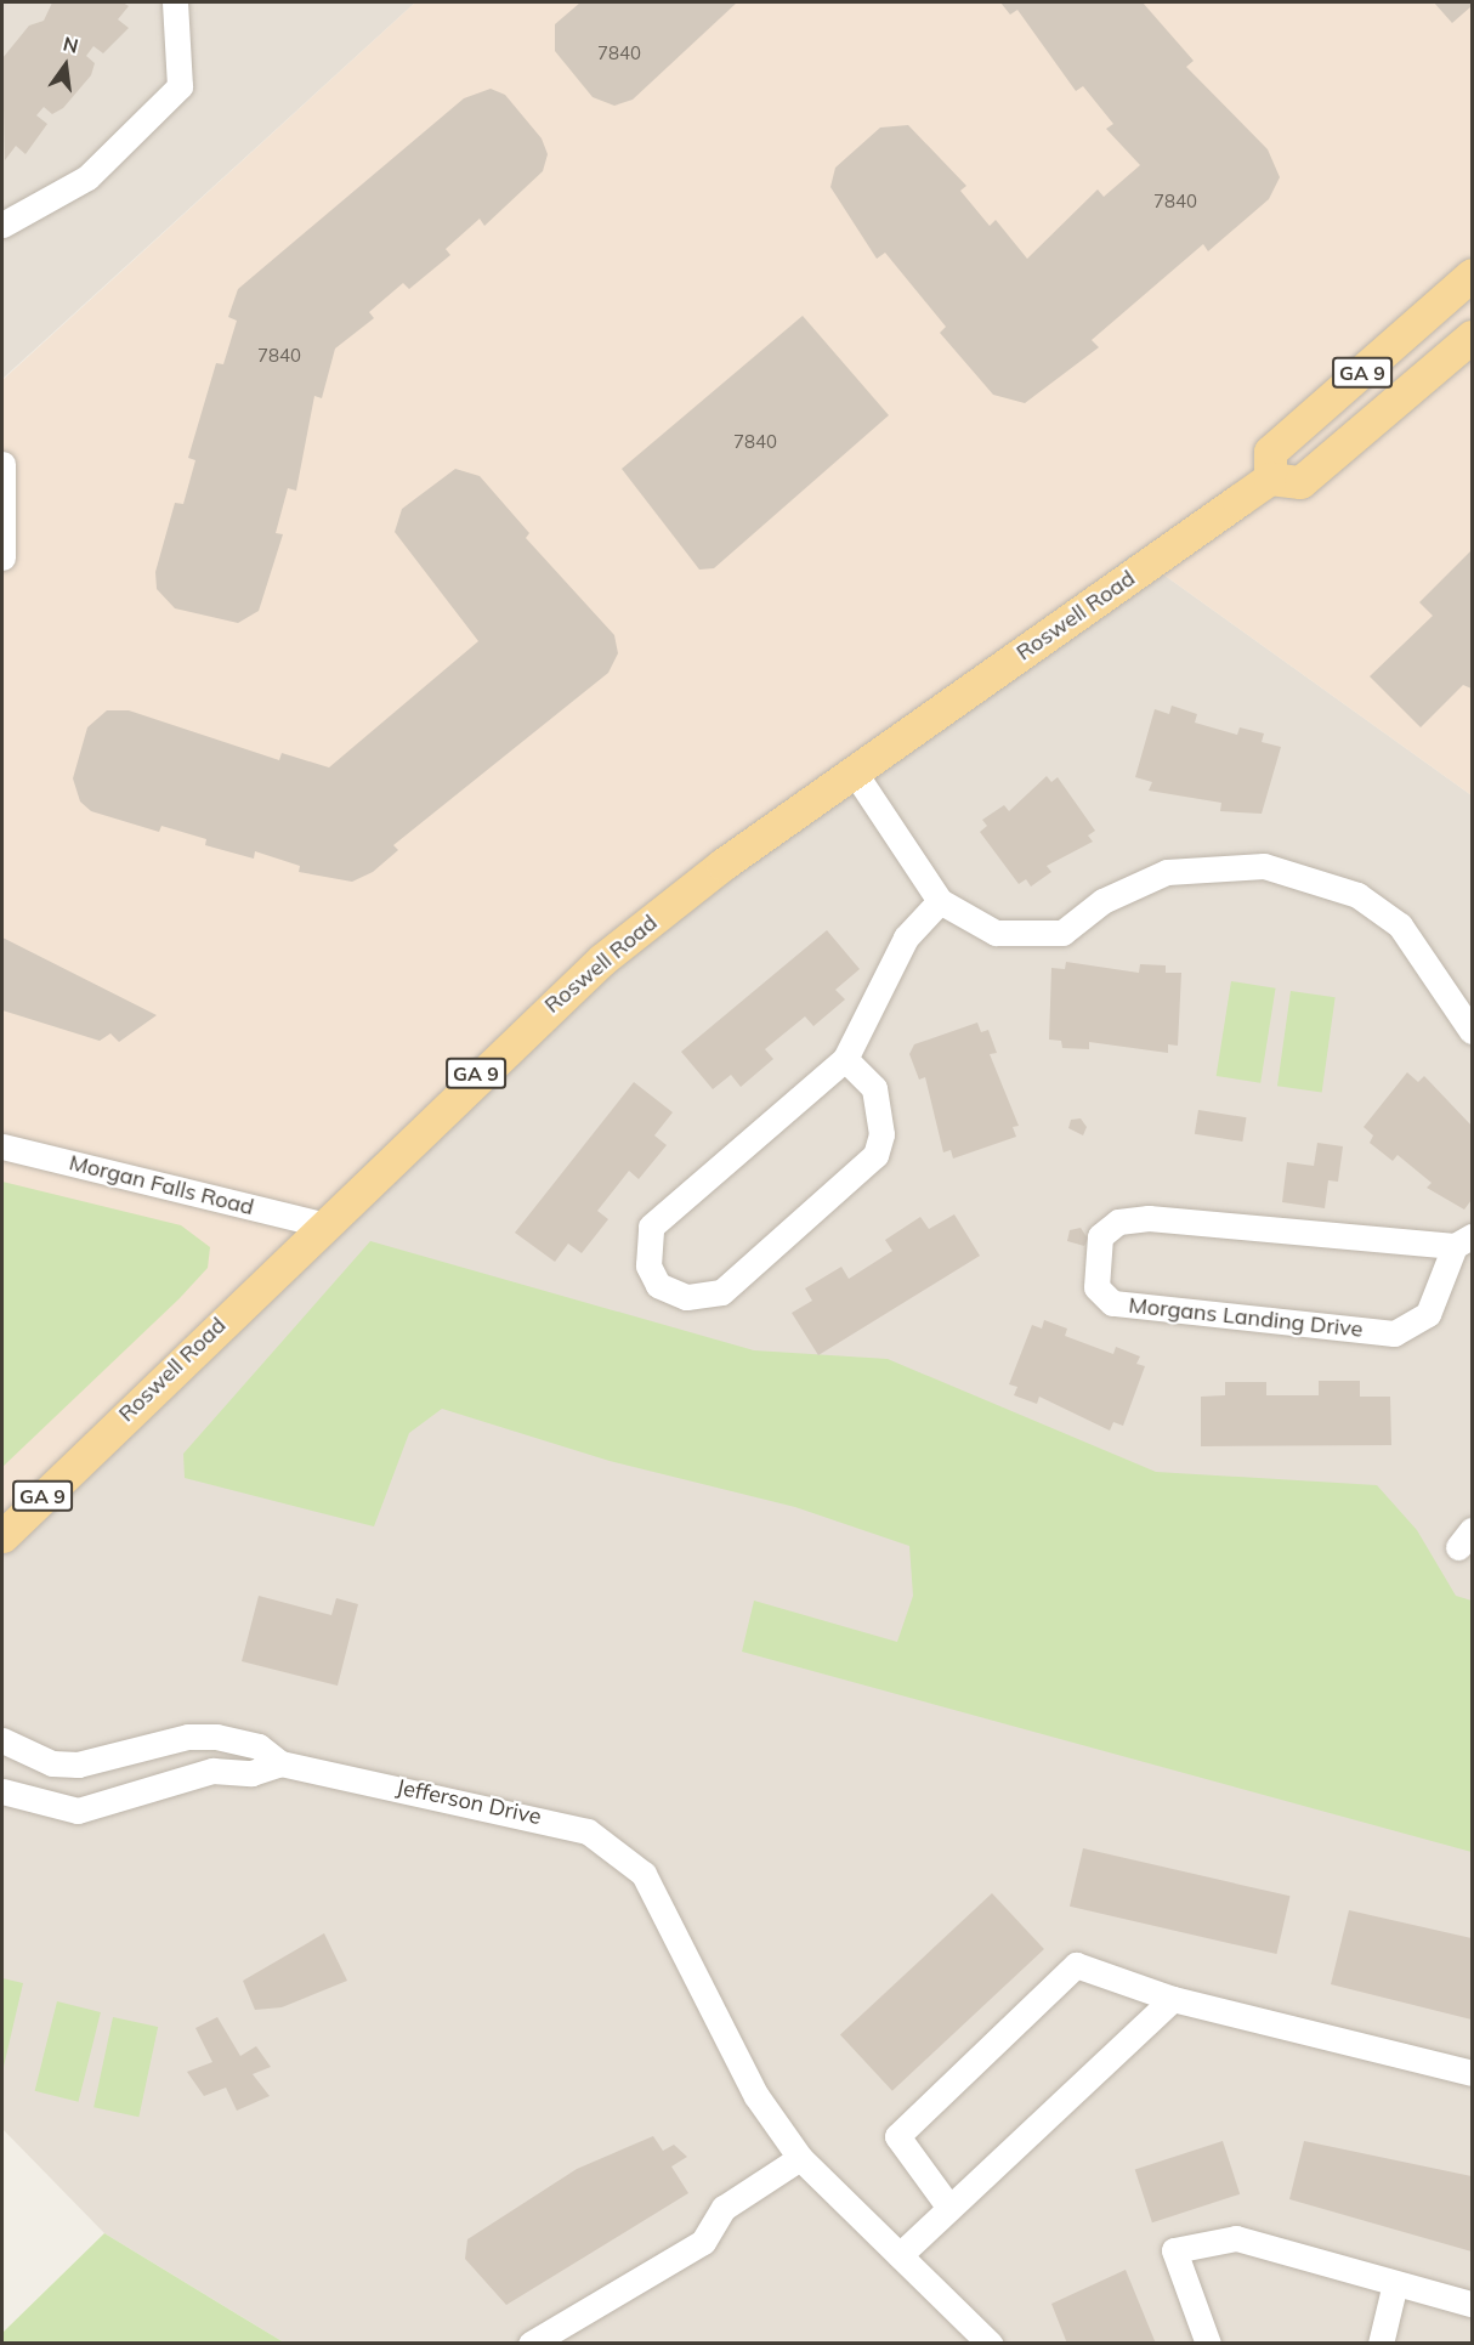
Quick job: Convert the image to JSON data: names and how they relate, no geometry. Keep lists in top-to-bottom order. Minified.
{"streets":{"main road":["GA 9","Roswell Road"],"street":["Morgan Falls Road","Morgans Landing Drive","Jefferson Drive"]},"crossings":[["GA 9","Roswell Road"],["Roswell Road","Morgan Falls Road"]],"house_numbers":["7840","7840","7840","7840"],"north":"top"}
